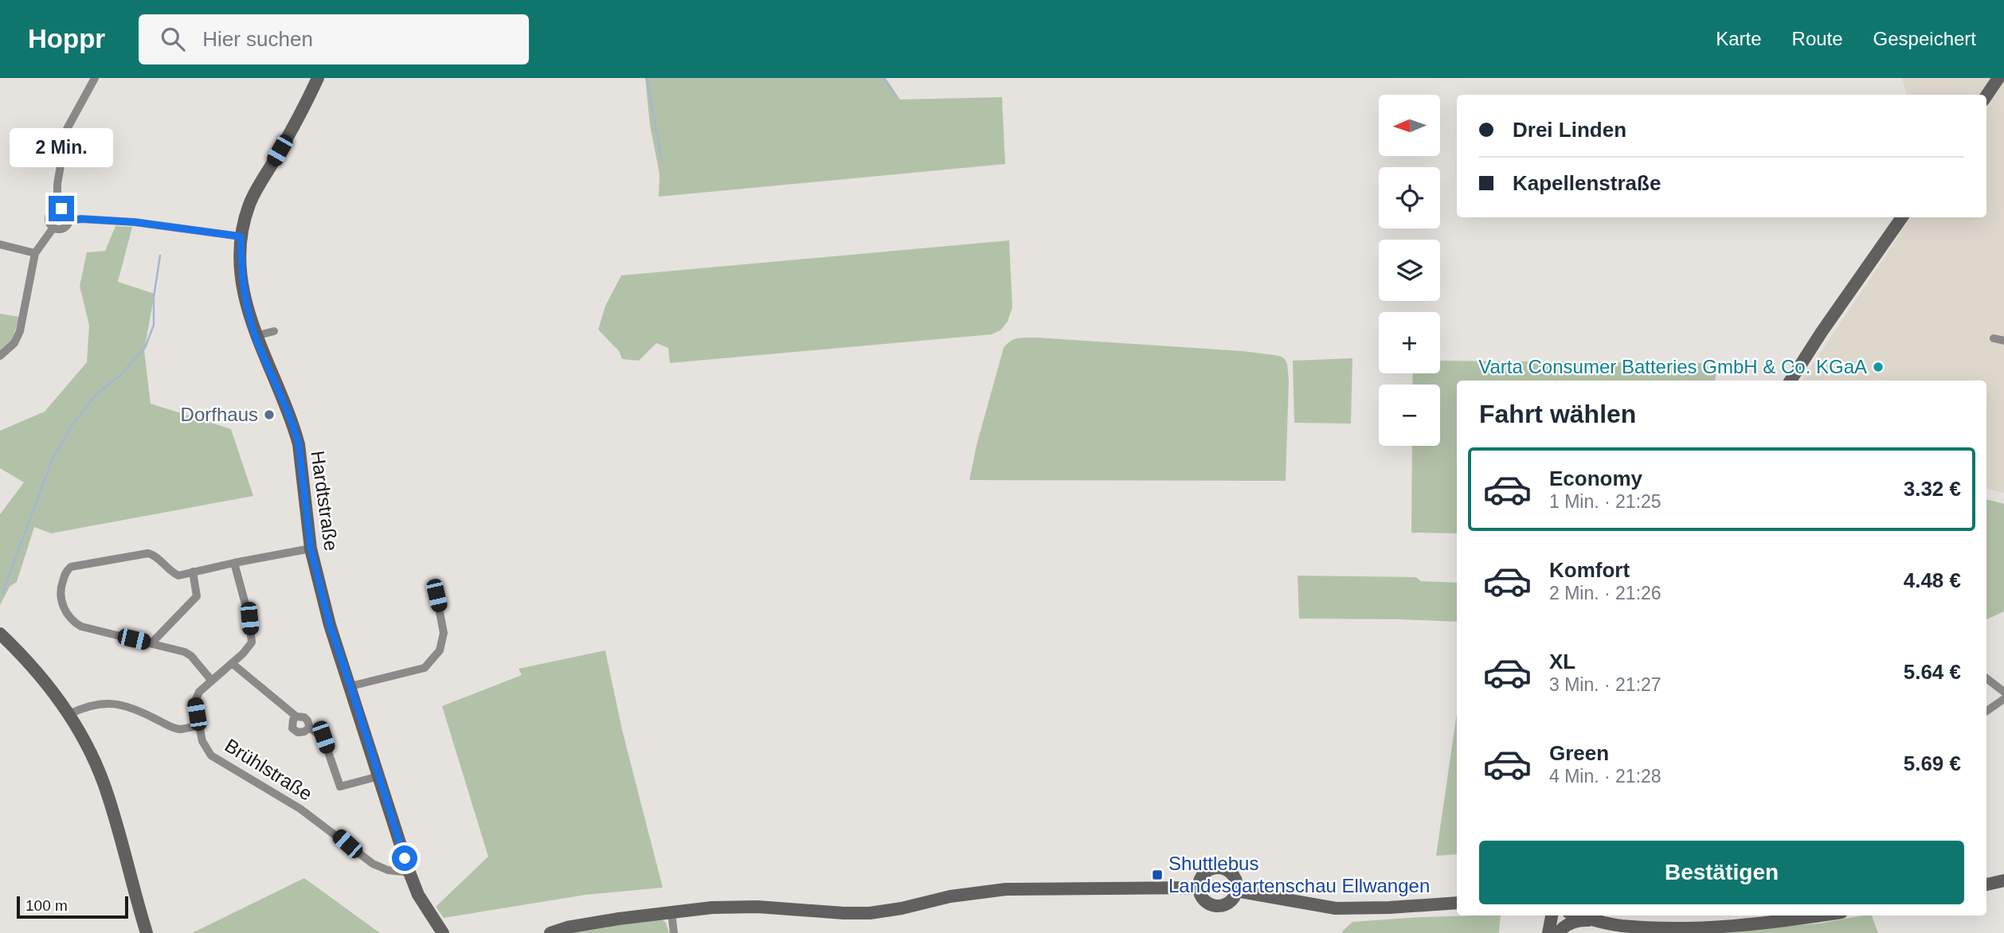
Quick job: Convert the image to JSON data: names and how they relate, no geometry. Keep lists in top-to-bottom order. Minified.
{"streets":{"main road":["Hardtstraße"],"street":["Brühlstraße"]},"crossings":[["Hardtstraße","Brühlstraße"]],"places":{"other":["Varta Consumer Batteries GmbH & Co. KGaA","Dorfhaus"],"transit":["Shuttlebus Landesgartenschau Ellwangen"]},"scale_bar":"100 m","north":"left","page":{"header":"Hoppr","search":"Hier suchen","nav":["Karte","Route","Gespeichert"],"map_buttons":["+","−"],"banner":["Drei Linden","Kapellenstraße"],"bubble":"2 Min.","heading":"Fahrt wählen","list":[{"name":"Economy","note":"1 Min. · 21:25","value":"3.32 €"},{"name":"Komfort","note":"2 Min. · 21:26","value":"4.48 €"},{"name":"XL","note":"3 Min. · 21:27","value":"5.64 €"},{"name":"Green","note":"4 Min. · 21:28","value":"5.69 €"}],"buttons":"Bestätigen","scale":"100 m"}}
